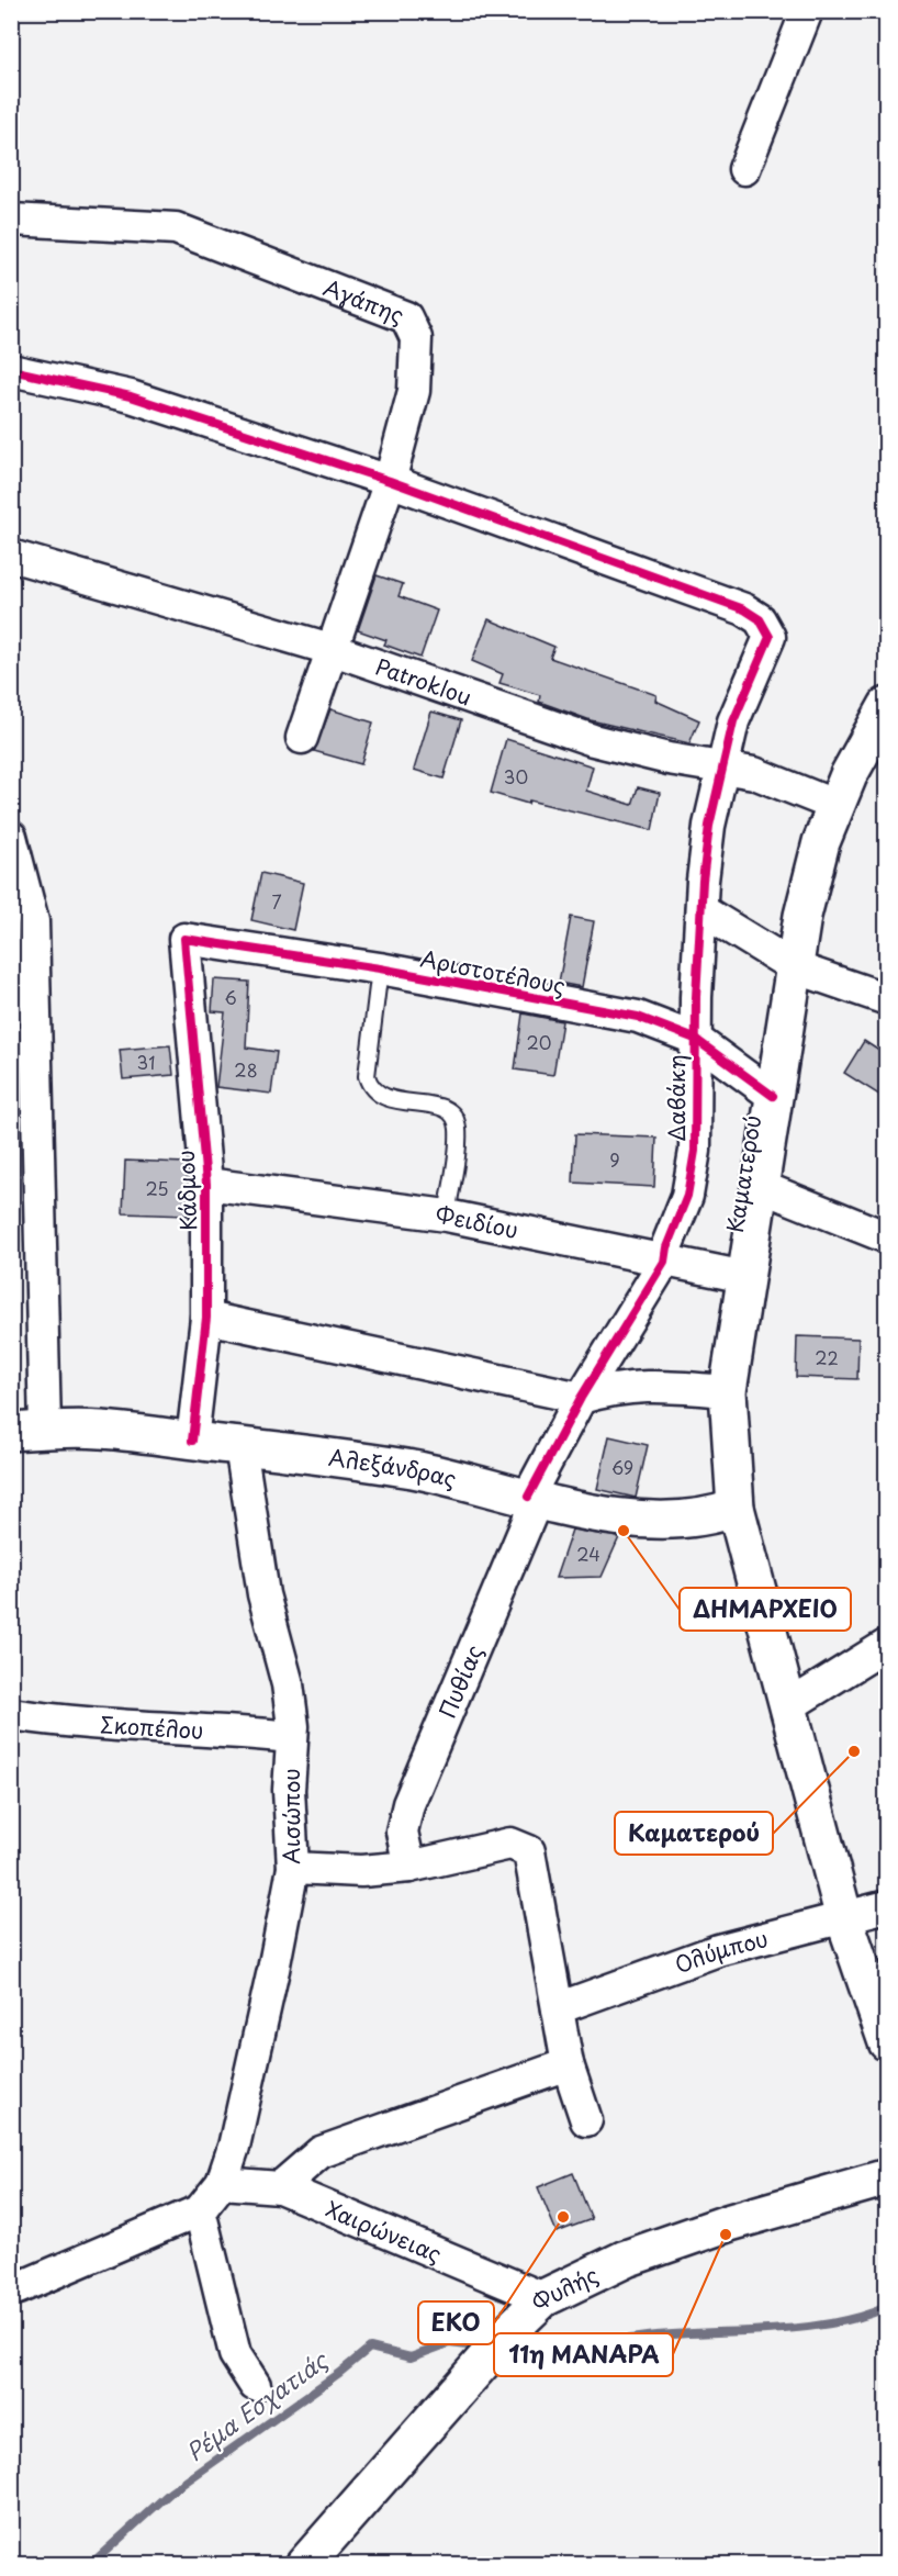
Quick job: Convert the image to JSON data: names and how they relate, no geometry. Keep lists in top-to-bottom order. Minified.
{"streets":{"street":["Αγάπης","Patroklou","Αριστοτέλους","Δαβάκη","Καματερού","Κάδμου","Φειδίου","Αλεξάνδρας","Πυθίας","Σκοπέλου","Αισώπου","Ολύμπου","Χαιρώνειας","Φυλής"]},"crossings":[["Αγάπης","Patroklou"],["Αγάπης","Δαβάκη"],["Patroklou","Δαβάκη"],["Patroklou","Καματερού"],["Αριστοτέλους","Δαβάκη"],["Αριστοτέλους","Καματερού"],["Αριστοτέλους","Κάδμου"],["Δαβάκη","Φειδίου"],["Δαβάκη","Αλεξάνδρας"],["Δαβάκη","Πυθίας"],["Καματερού","Φειδίου"],["Καματερού","Αλεξάνδρας"],["Καματερού","Ολύμπου"],["Κάδμου","Φειδίου"],["Κάδμου","Αλεξάνδρας"],["Αλεξάνδρας","Πυθίας"],["Αλεξάνδρας","Αισώπου"],["Σκοπέλου","Αισώπου"],["Αισώπου","Χαιρώνειας"],["Χαιρώνειας","Φυλής"]],"water":["Ρέμα Εσχατιάς"],"places":["ΔΗΜΑΡΧΕΙΟ","Καματερού","EKO","11η ΜΑΝΑΡΑ"],"house_numbers":["30","7","6","20","31","28","9","25","22","69","24"]}
